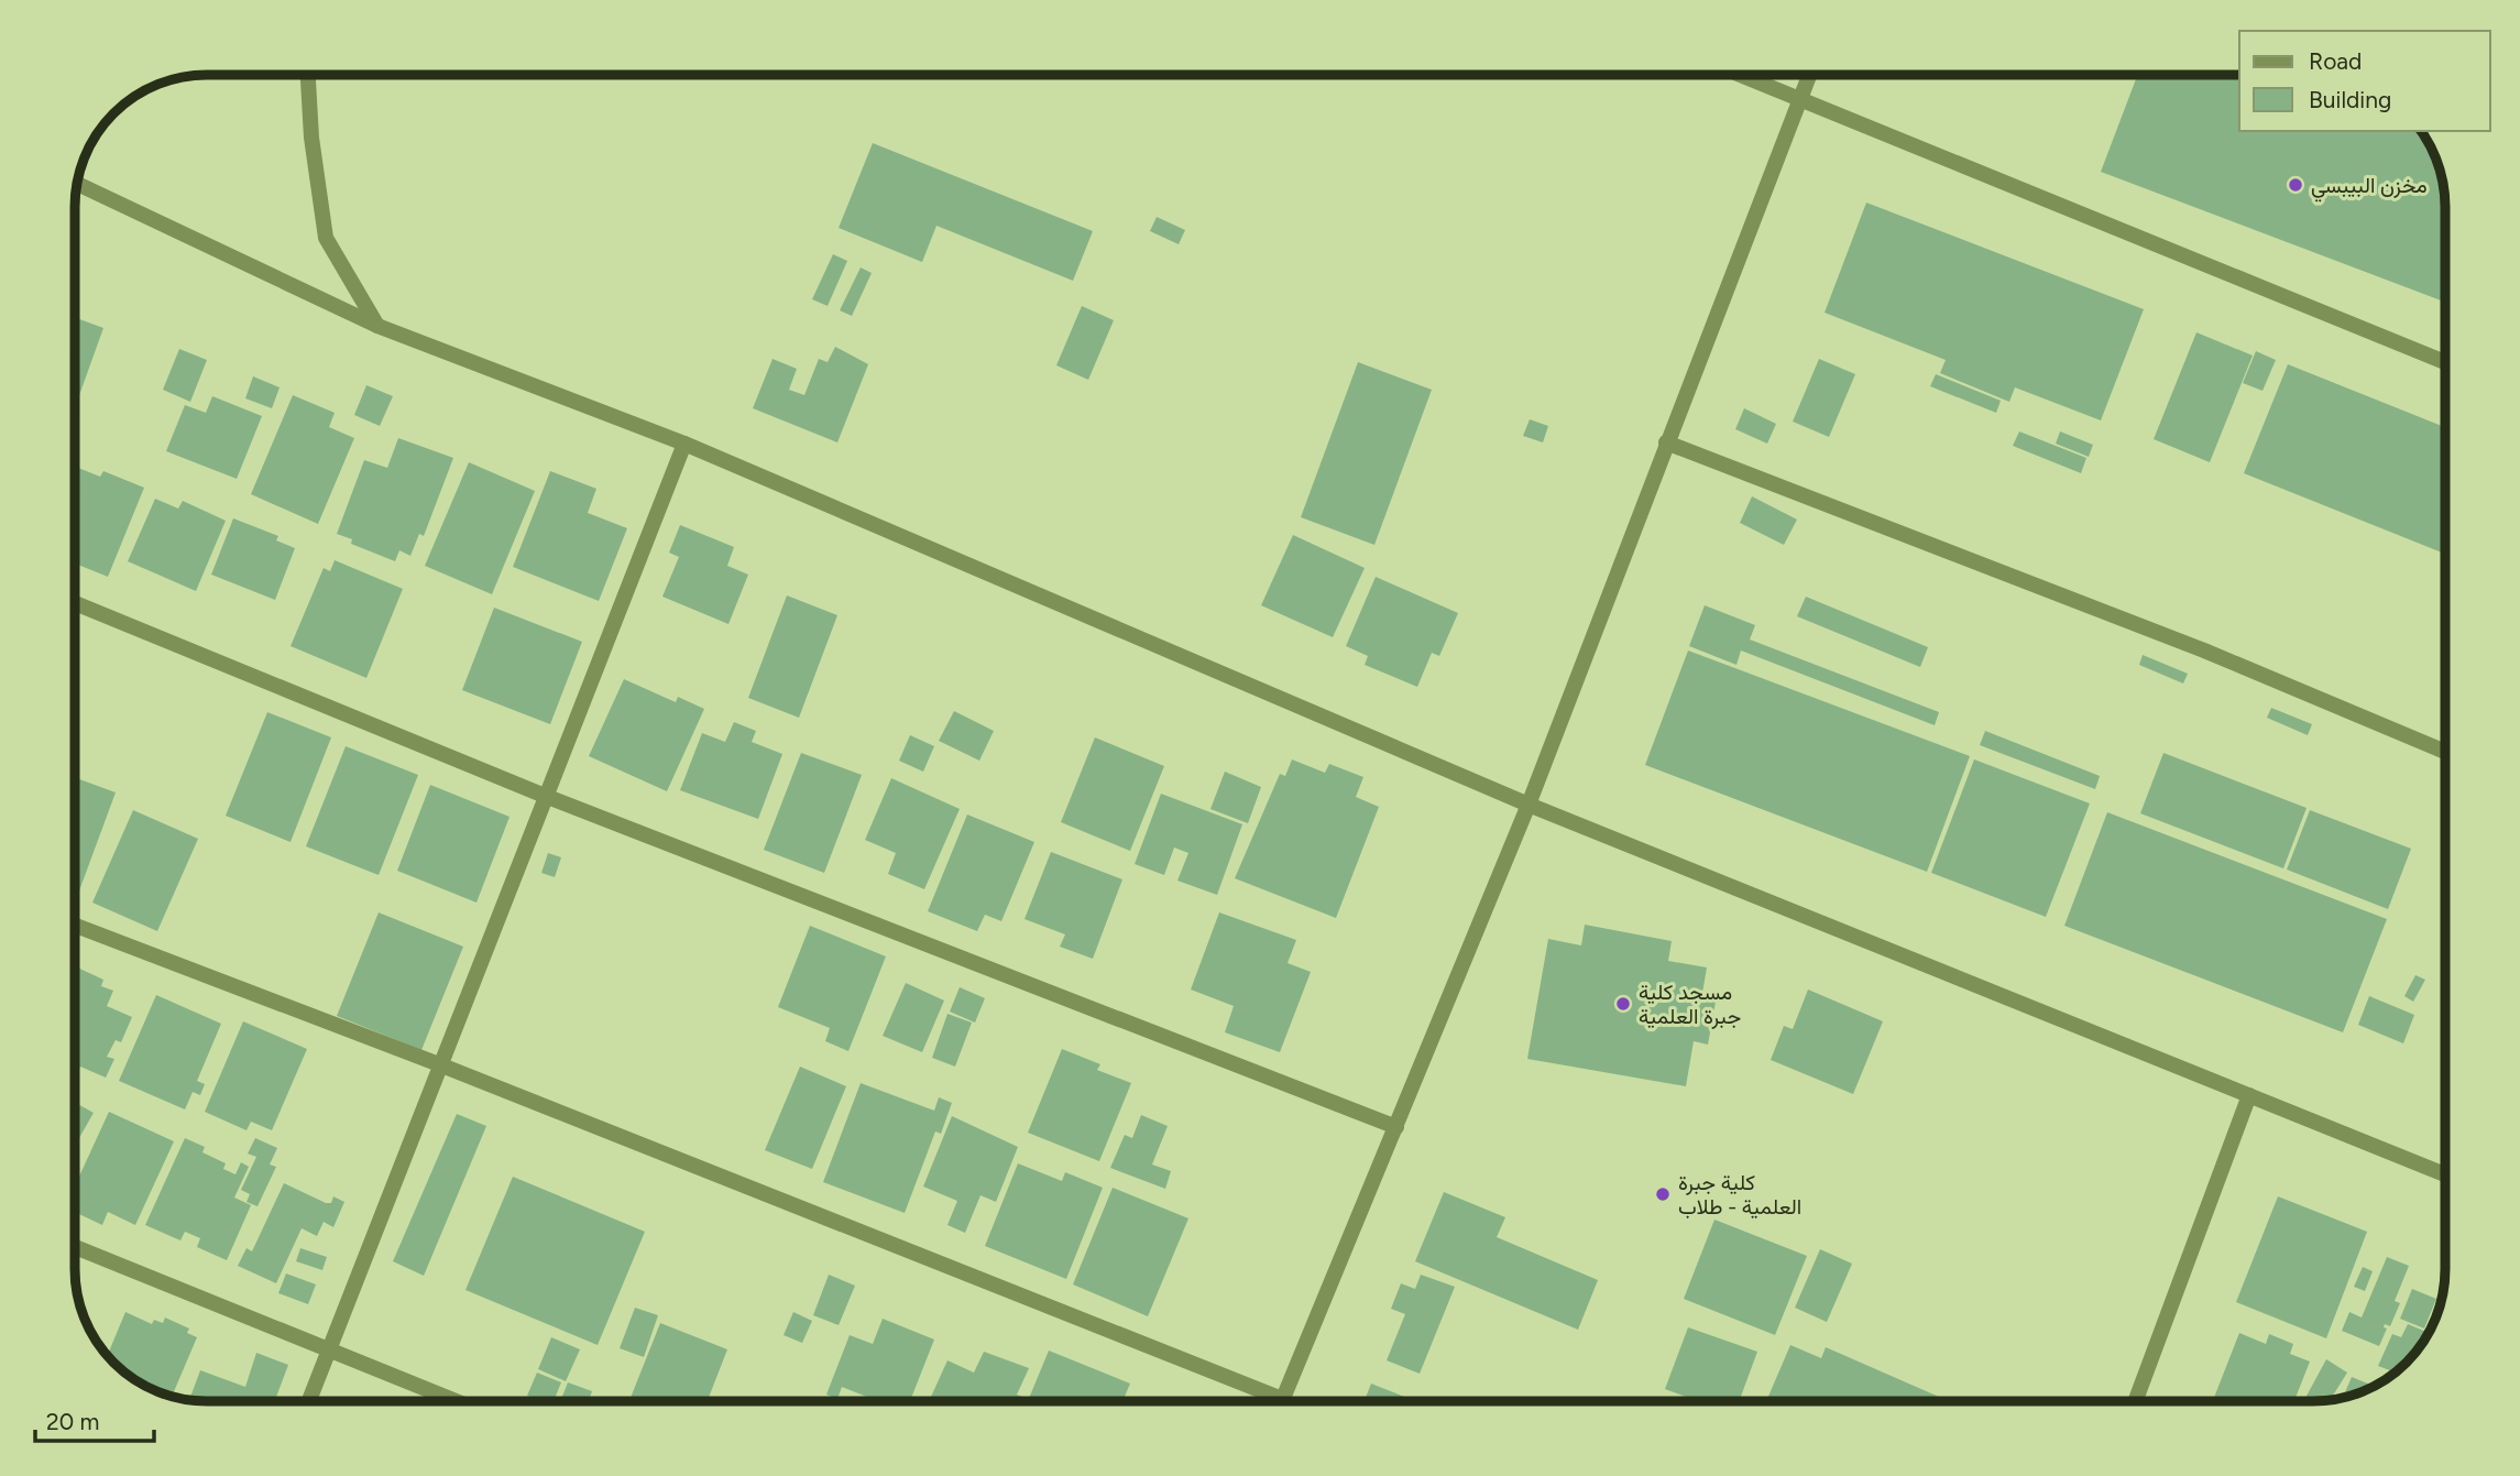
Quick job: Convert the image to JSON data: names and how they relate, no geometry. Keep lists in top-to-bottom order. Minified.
{"places":["مخزن البيبسي","مسجد كلية جبرة العلمية","كلية جبرة العلمية - طلاب"],"legend":["Road","Building"],"scale_bar":"20 m"}
